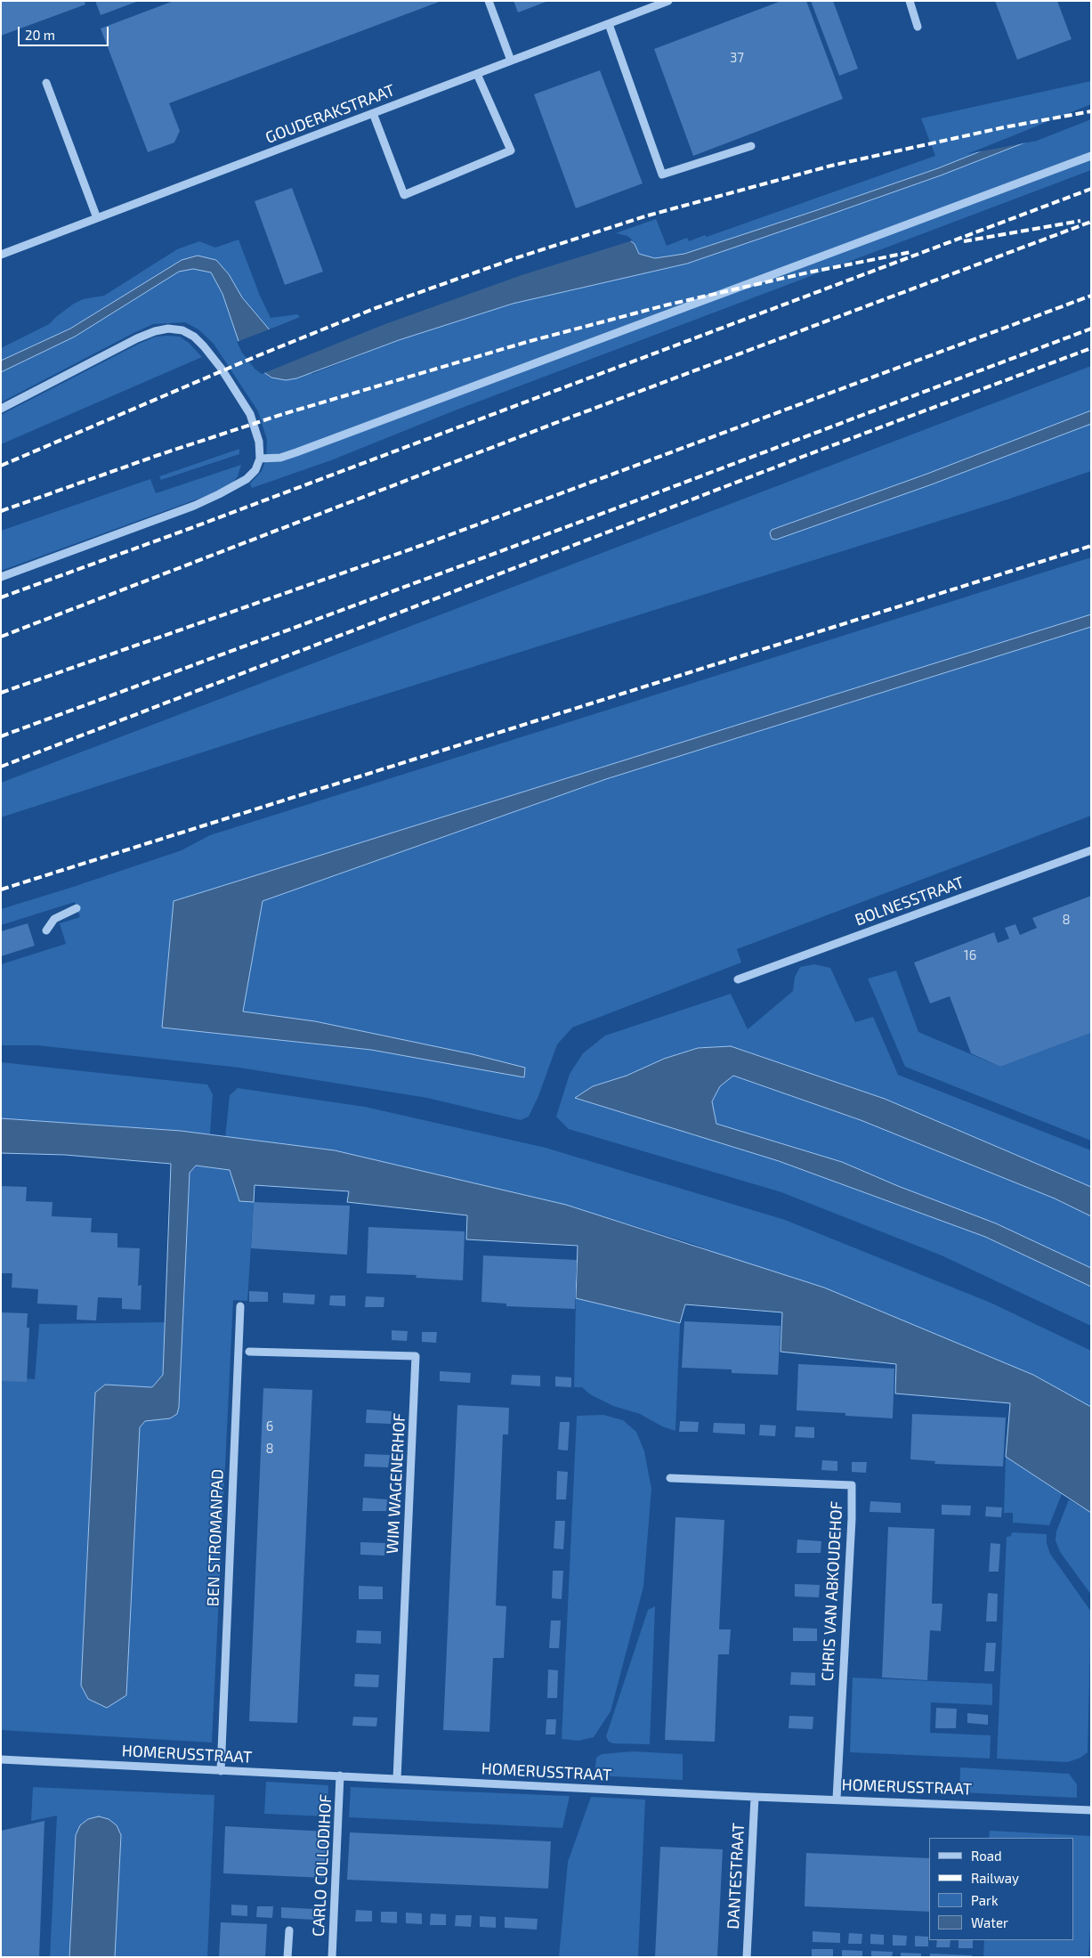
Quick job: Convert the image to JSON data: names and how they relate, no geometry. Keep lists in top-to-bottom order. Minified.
{"streets":{"street":["GOUDERAKSTRAAT","BOLNESSTRAAT","WIM WAGENERHOF","BEN STROMANPAD","CHRIS VAN ABKOUDEHOF","HOMERUSSTRAAT","CARLO COLLODIHOF","DANTESTRAAT"]},"crossings":[["WIM WAGENERHOF","HOMERUSSTRAAT"],["BEN STROMANPAD","HOMERUSSTRAAT"],["CHRIS VAN ABKOUDEHOF","HOMERUSSTRAAT"],["HOMERUSSTRAAT","CARLO COLLODIHOF"],["HOMERUSSTRAAT","DANTESTRAAT"]],"house_numbers":["37","8","16","6","8"],"legend":["Road","Railway","Park","Water"],"scale_bar":"20 m"}
